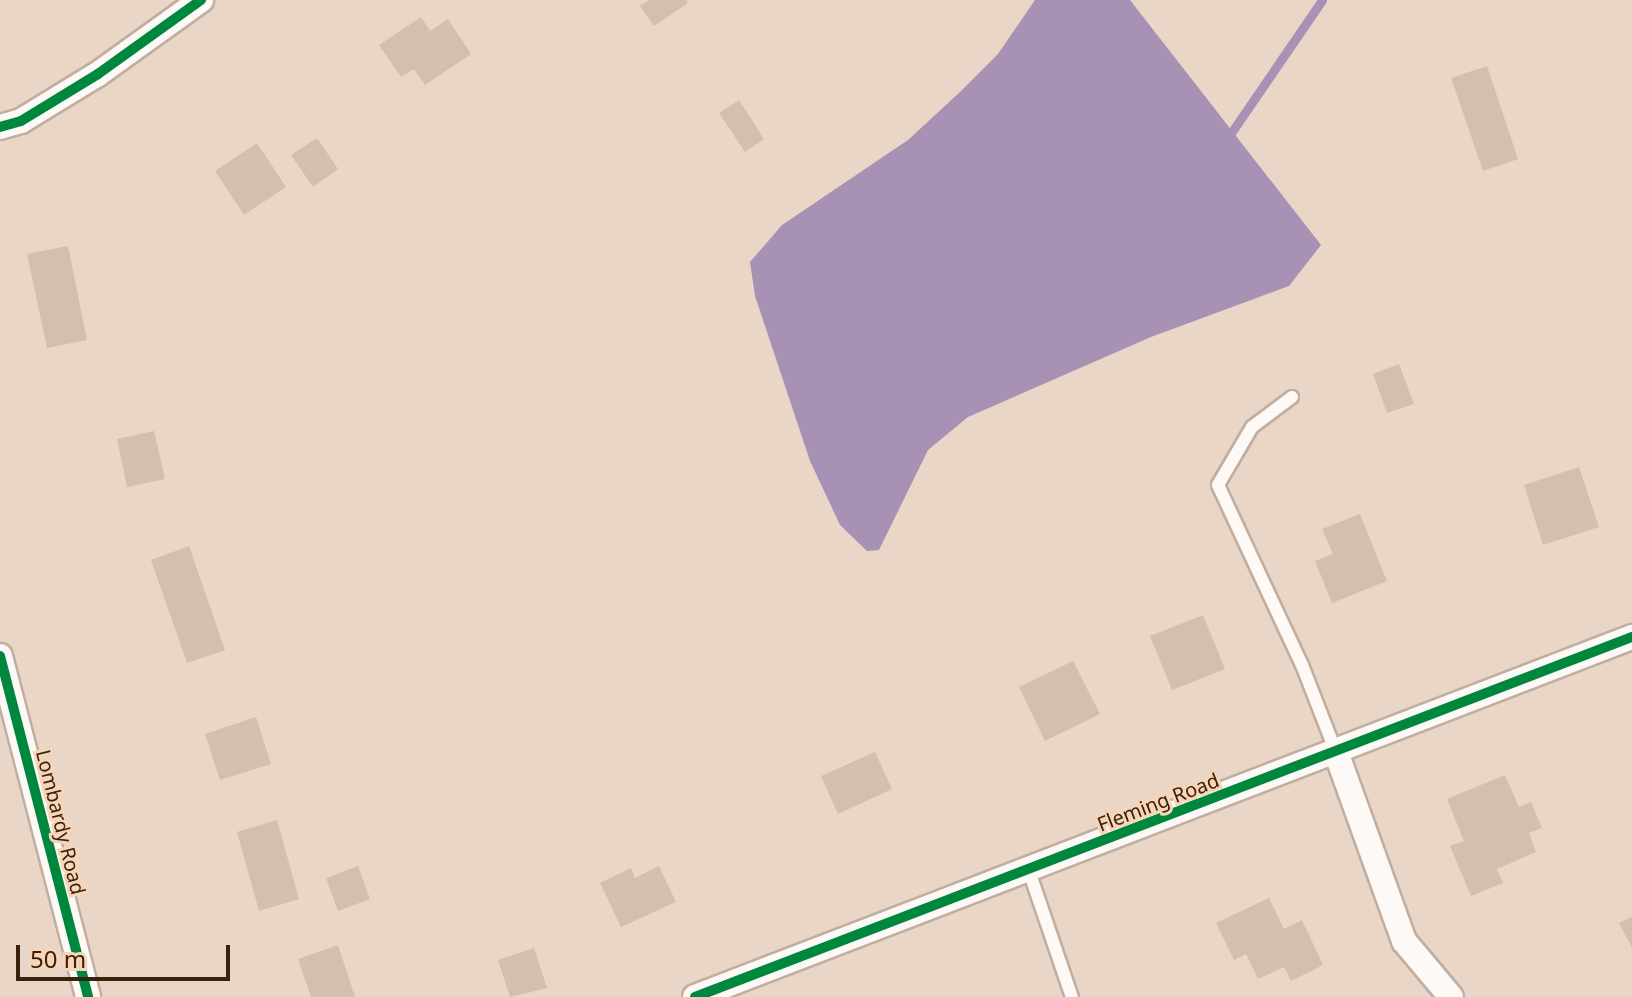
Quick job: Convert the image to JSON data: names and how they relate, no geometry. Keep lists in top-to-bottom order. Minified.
{"streets":{"street":["Fleming Road","Lombardy Road"]},"scale_bar":"50 m"}
